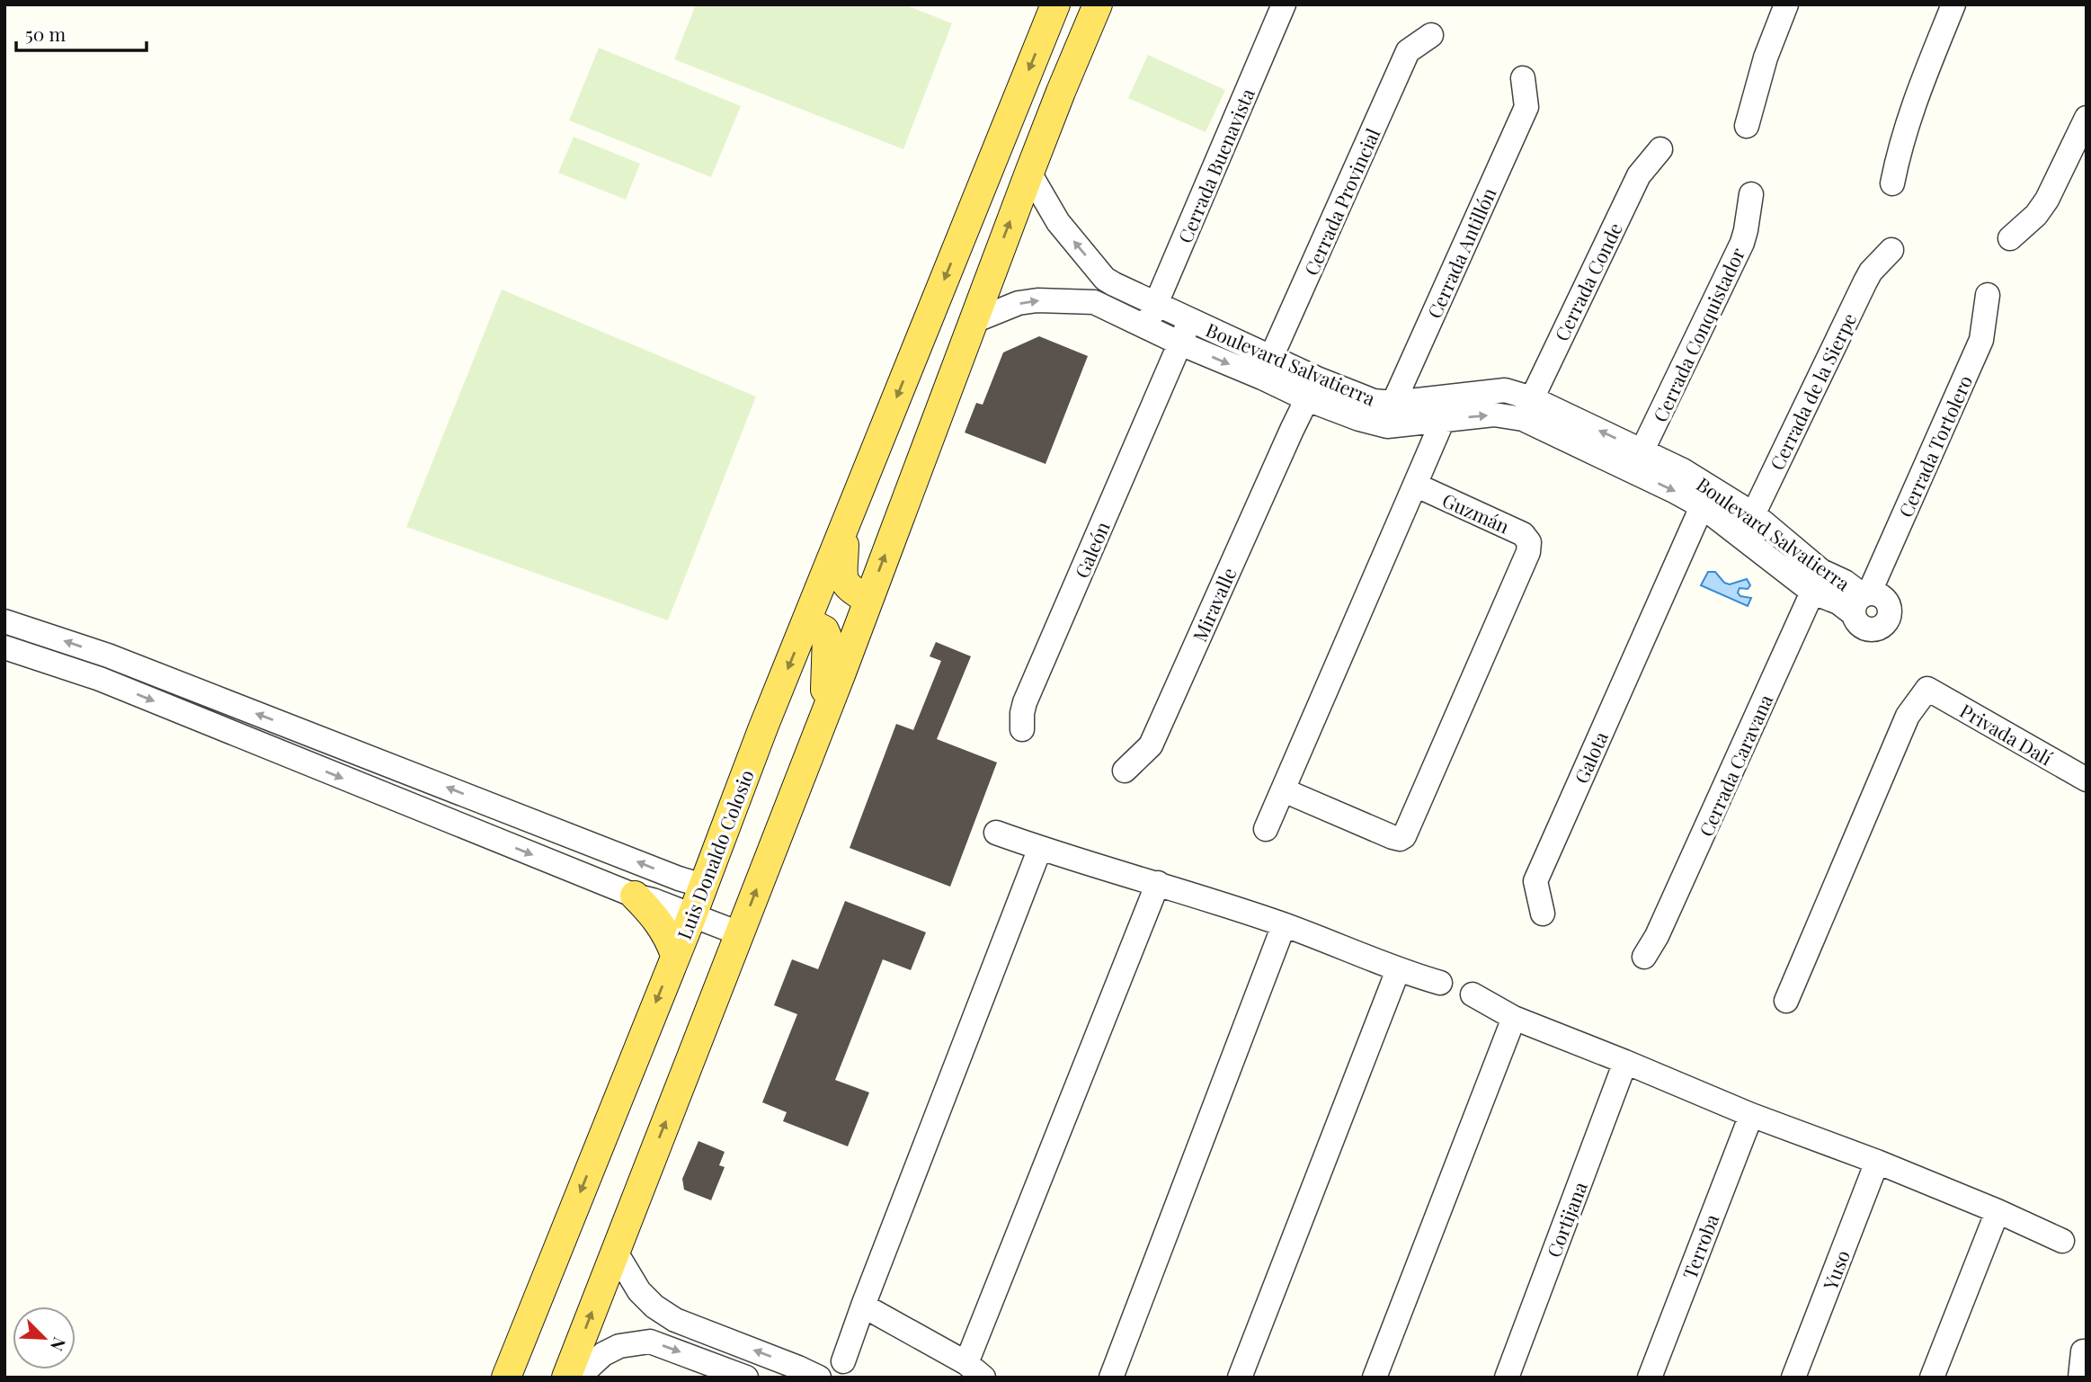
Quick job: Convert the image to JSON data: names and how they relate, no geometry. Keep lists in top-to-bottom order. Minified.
{"streets":{"main road":["Luis Donaldo Colosio"],"street":["Cerrada Buenavista","Cerrada Provincial","Cerrada Antillón","Cerrada Conde","Cerrada Conquistador","Boulevard Salvatierra","Cerrada de la Sierpe","Cerrada Tortolero","Guzmán","Galeón","Miravalle","Privada Dalí","Galota","Cerrada Caravana","Cortijana","Terroba","Yuso"]},"crossings":[["Cerrada Buenavista","Boulevard Salvatierra"],["Cerrada Provincial","Boulevard Salvatierra"],["Cerrada Antillón","Boulevard Salvatierra"],["Cerrada Conde","Boulevard Salvatierra"],["Cerrada Conquistador","Boulevard Salvatierra"],["Boulevard Salvatierra","Cerrada de la Sierpe"],["Boulevard Salvatierra","Cerrada Tortolero"],["Boulevard Salvatierra","Galeón"],["Boulevard Salvatierra","Miravalle"],["Boulevard Salvatierra","Galota"],["Boulevard Salvatierra","Cerrada Caravana"]],"scale_bar":"50 m","north":"bottom right"}
